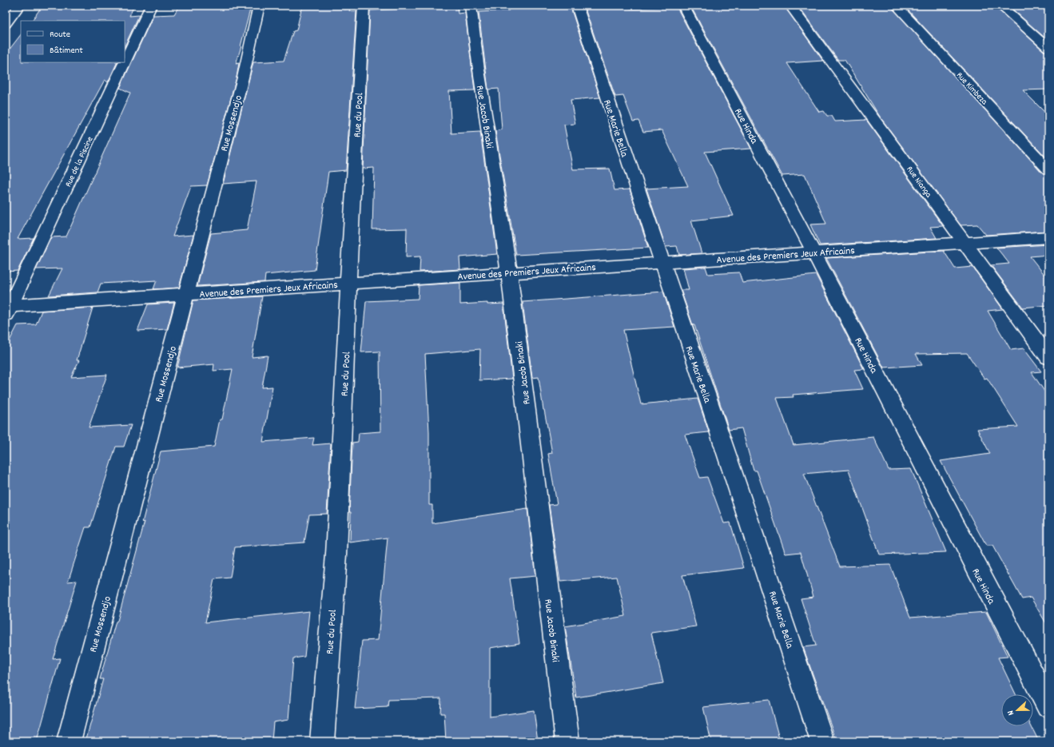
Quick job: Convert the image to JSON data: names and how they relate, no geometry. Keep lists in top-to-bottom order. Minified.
{"streets":{"street":["Rue Kimbeza","Rue du Pool","Rue Jacob Binaki","Rue Mossendjo","Rue Hinda","Rue Marie Bella","Rue de la Piscine","Rue Nianga","Avenue des Premiers Jeux Africains"]},"crossings":[["Rue du Pool","Avenue des Premiers Jeux Africains"],["Rue Jacob Binaki","Avenue des Premiers Jeux Africains"],["Rue Mossendjo","Avenue des Premiers Jeux Africains"],["Rue Hinda","Avenue des Premiers Jeux Africains"],["Rue Marie Bella","Avenue des Premiers Jeux Africains"],["Rue de la Piscine","Avenue des Premiers Jeux Africains"],["Rue Nianga","Avenue des Premiers Jeux Africains"]],"legend":["Route","Bâtiment"],"north":"left"}
